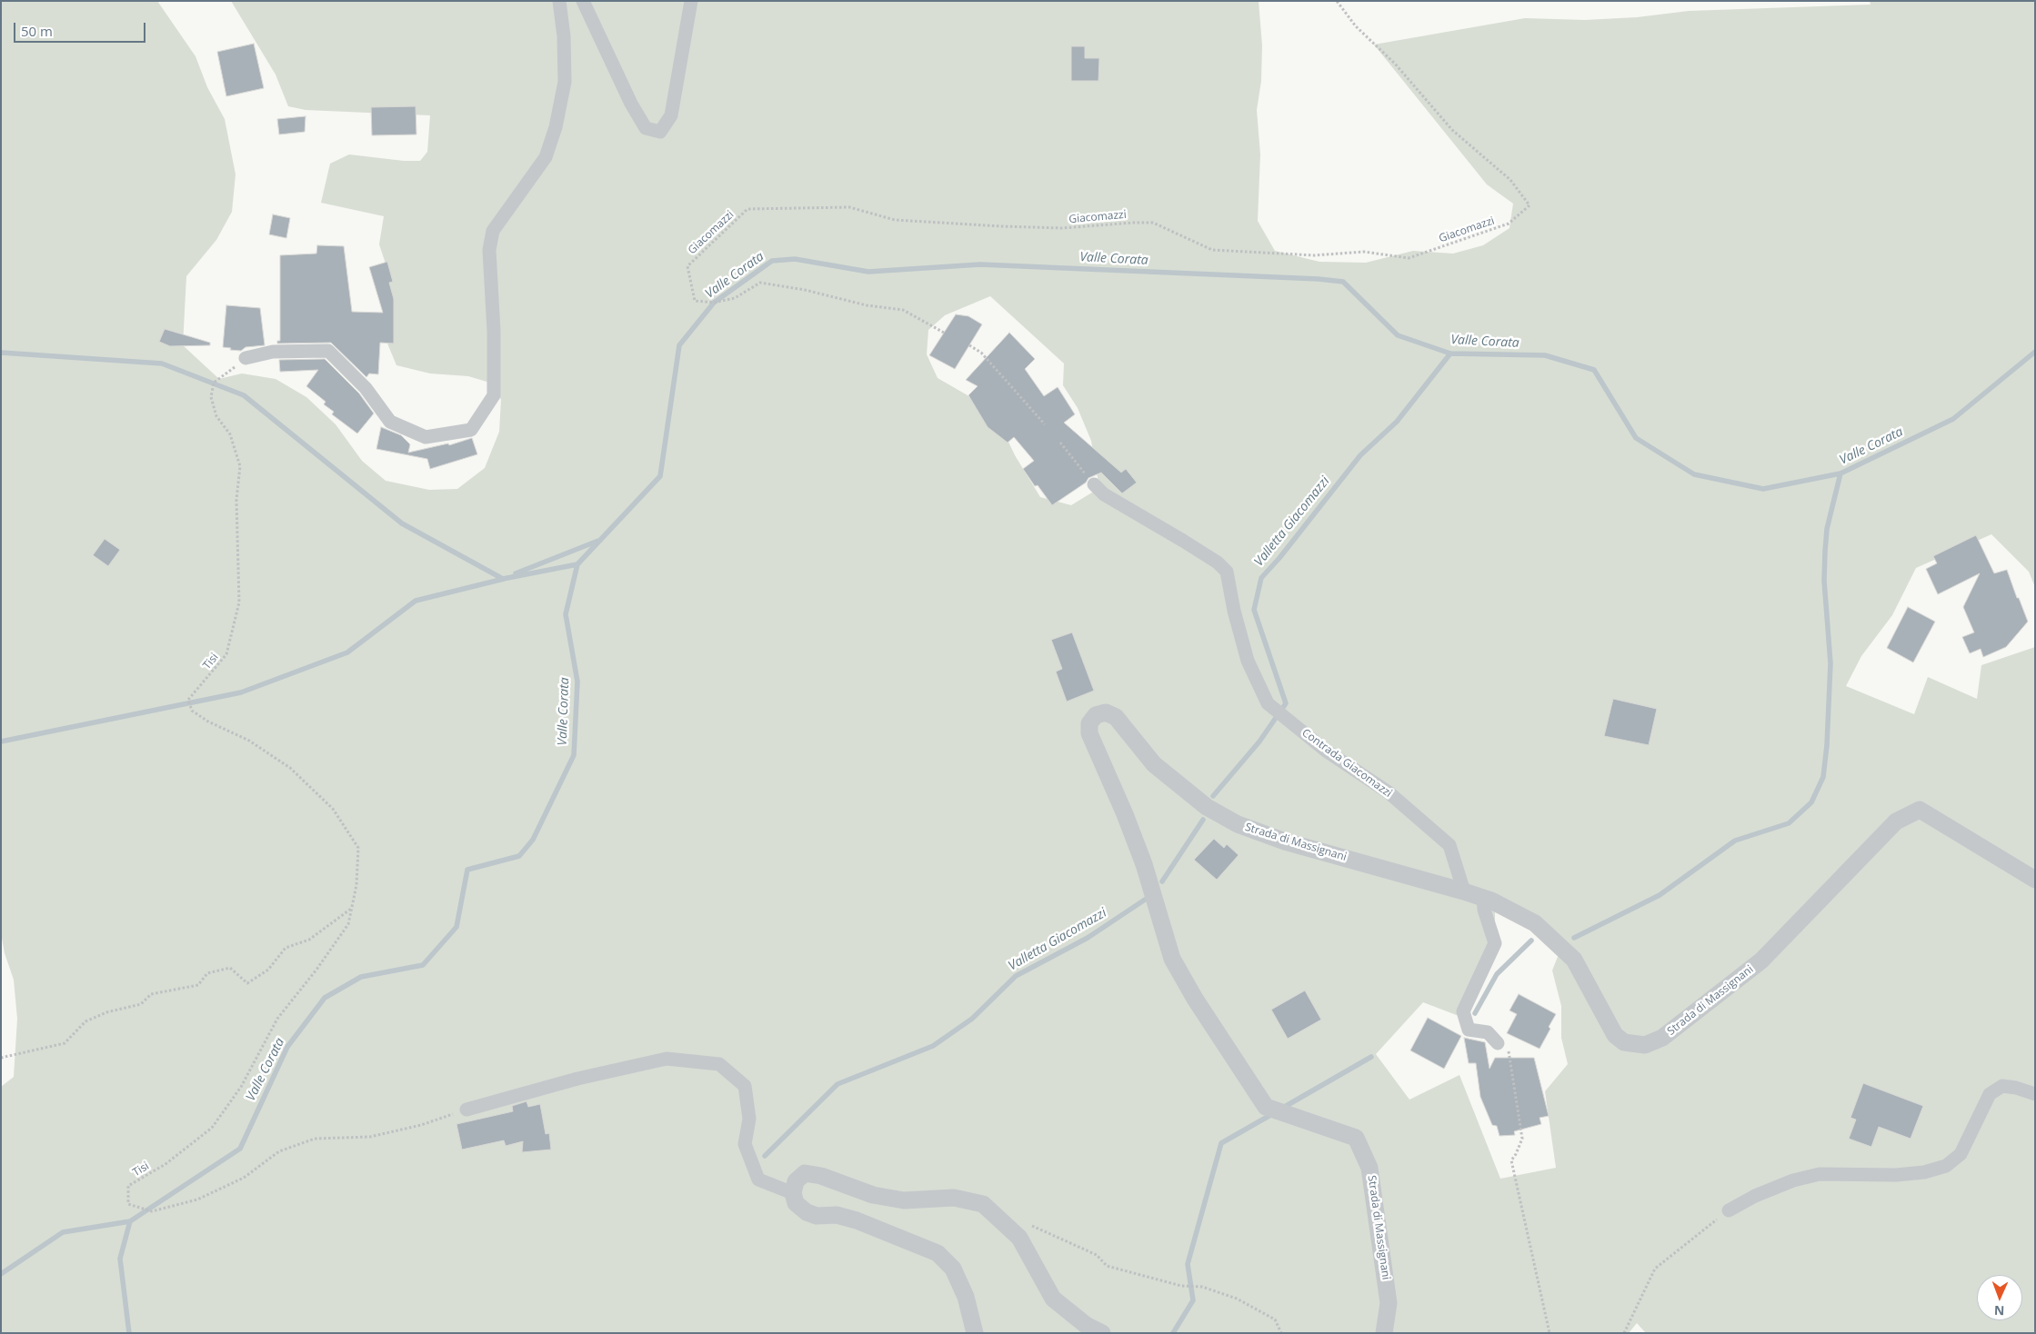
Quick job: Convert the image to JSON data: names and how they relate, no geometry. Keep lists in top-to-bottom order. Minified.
{"streets":{"street":["Contrada Giacomazzi","Strada di Massignani"],"path":["Giacomazzi","Tisi"]},"crossings":[["Contrada Giacomazzi","Strada di Massignani"]],"water":["Valle Corata","Valletta Giacomazzi"],"scale_bar":"50 m","north":"bottom"}
